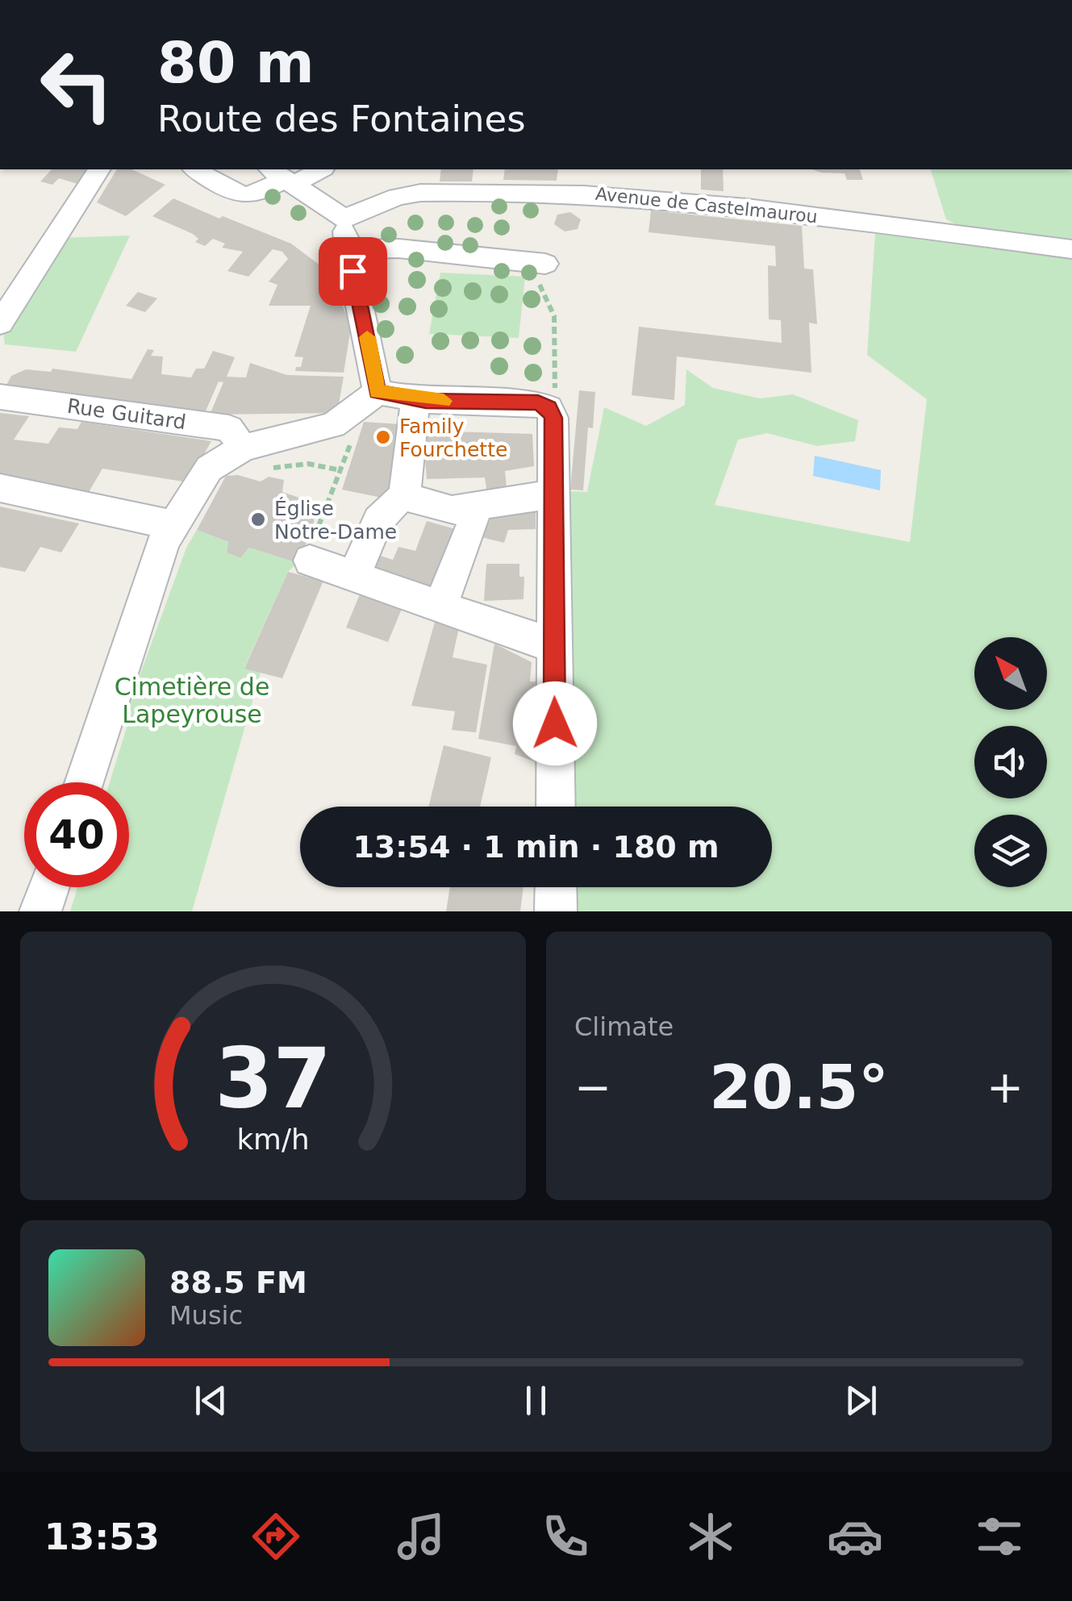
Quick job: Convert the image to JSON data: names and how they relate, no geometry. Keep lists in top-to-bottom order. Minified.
{"streets":{"street":["Avenue de Castelmaurou","Rue Guitard"]},"parks":["Cimetière de Lapeyrouse"],"places":["Family Fourchette","Église Notre-Dame"],"north":"top left","page":{"turn":["80 m","Route des Fontaines"],"limit":"40","trip":"13:54 · 1 min · 180 m","tile":"Climate","heat":["−","20.5°","+"],"song":["88.5 FM","Music"],"tabs":"13:53","gauge":["37","km/h"]}}
